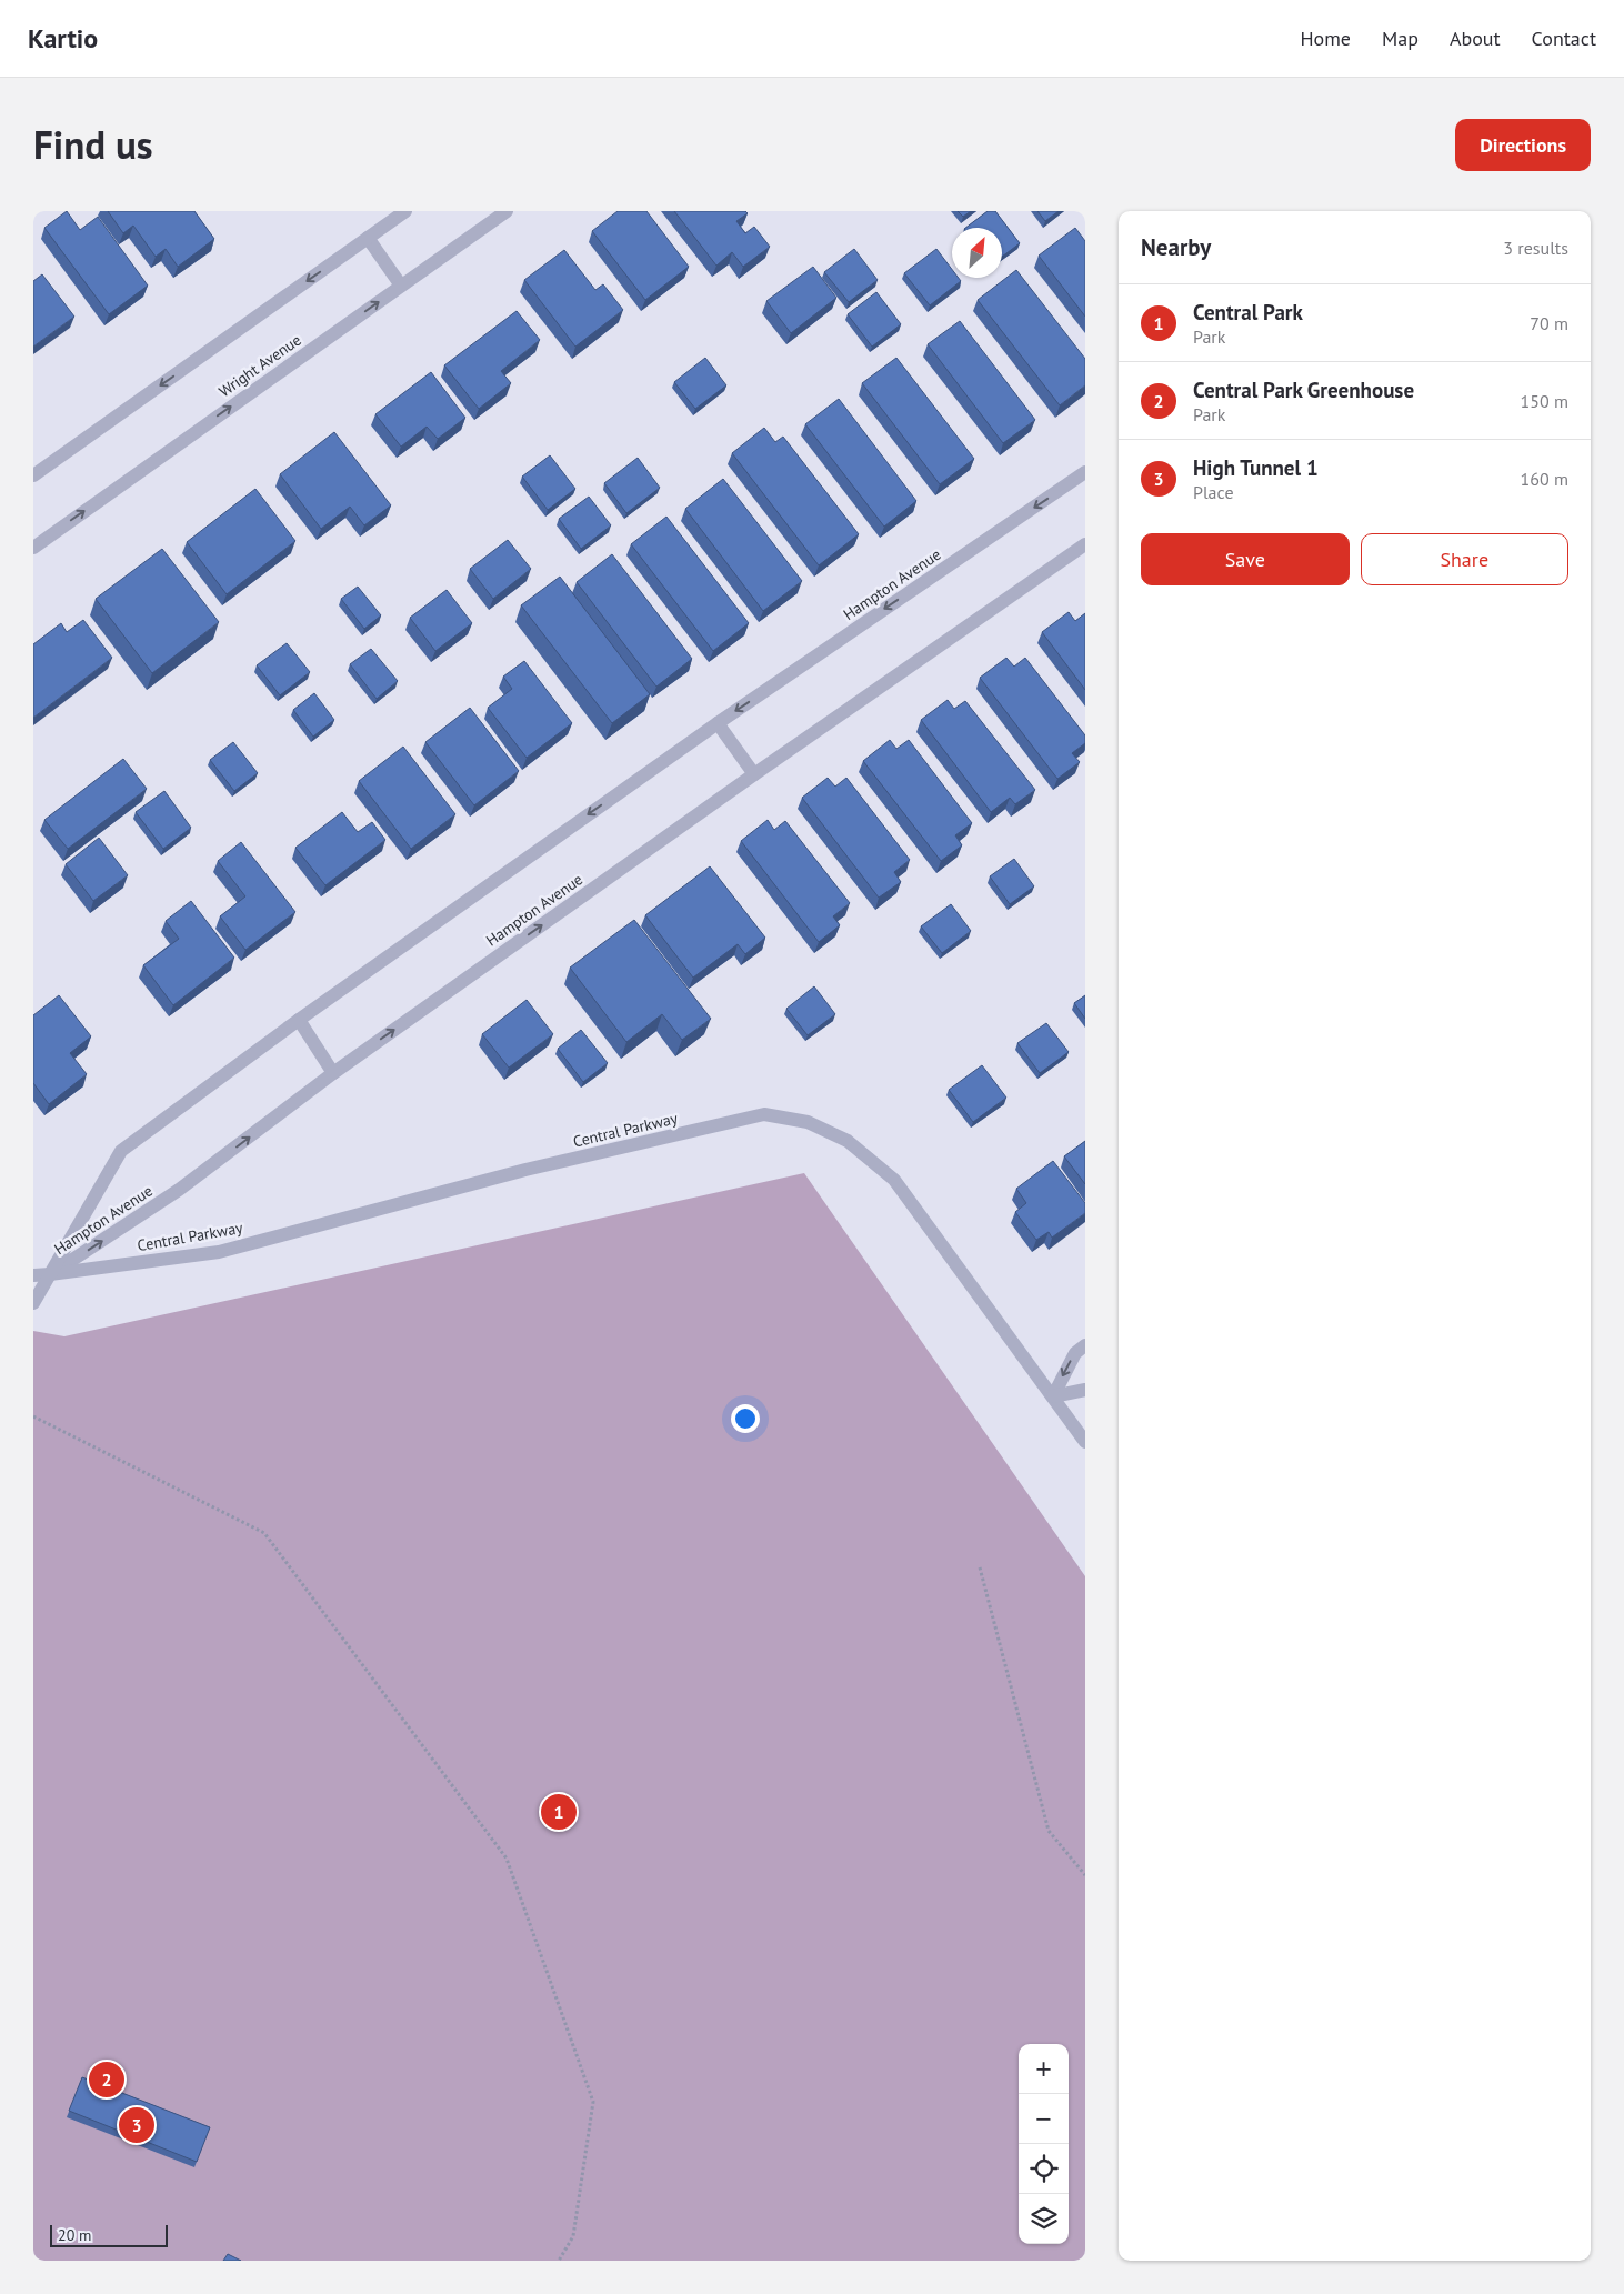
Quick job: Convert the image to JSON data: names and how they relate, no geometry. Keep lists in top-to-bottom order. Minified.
{"streets":{"street":["Wright Avenue","Hampton Avenue","Central Parkway"]},"crossings":[["Hampton Avenue","Central Parkway"]],"scale_bar":"20 m","north":"top right","page":{"header":"Kartio","nav":["Home","Map","About","Contact"],"title":"Find us","buttons":["Directions",["Save","Share"]],"heading":["Nearby","3 results"],"list":[{"mark":"1","name":"Central Park","note":"Park","value":"70 m"},{"mark":"2","name":"Central Park Greenhouse","note":"Park","value":"150 m"},{"mark":"3","name":"High Tunnel 1","note":"Place","value":"160 m"}],"pins":["1","2","3"],"map_buttons":["+","−"],"scale":"20 m"}}
